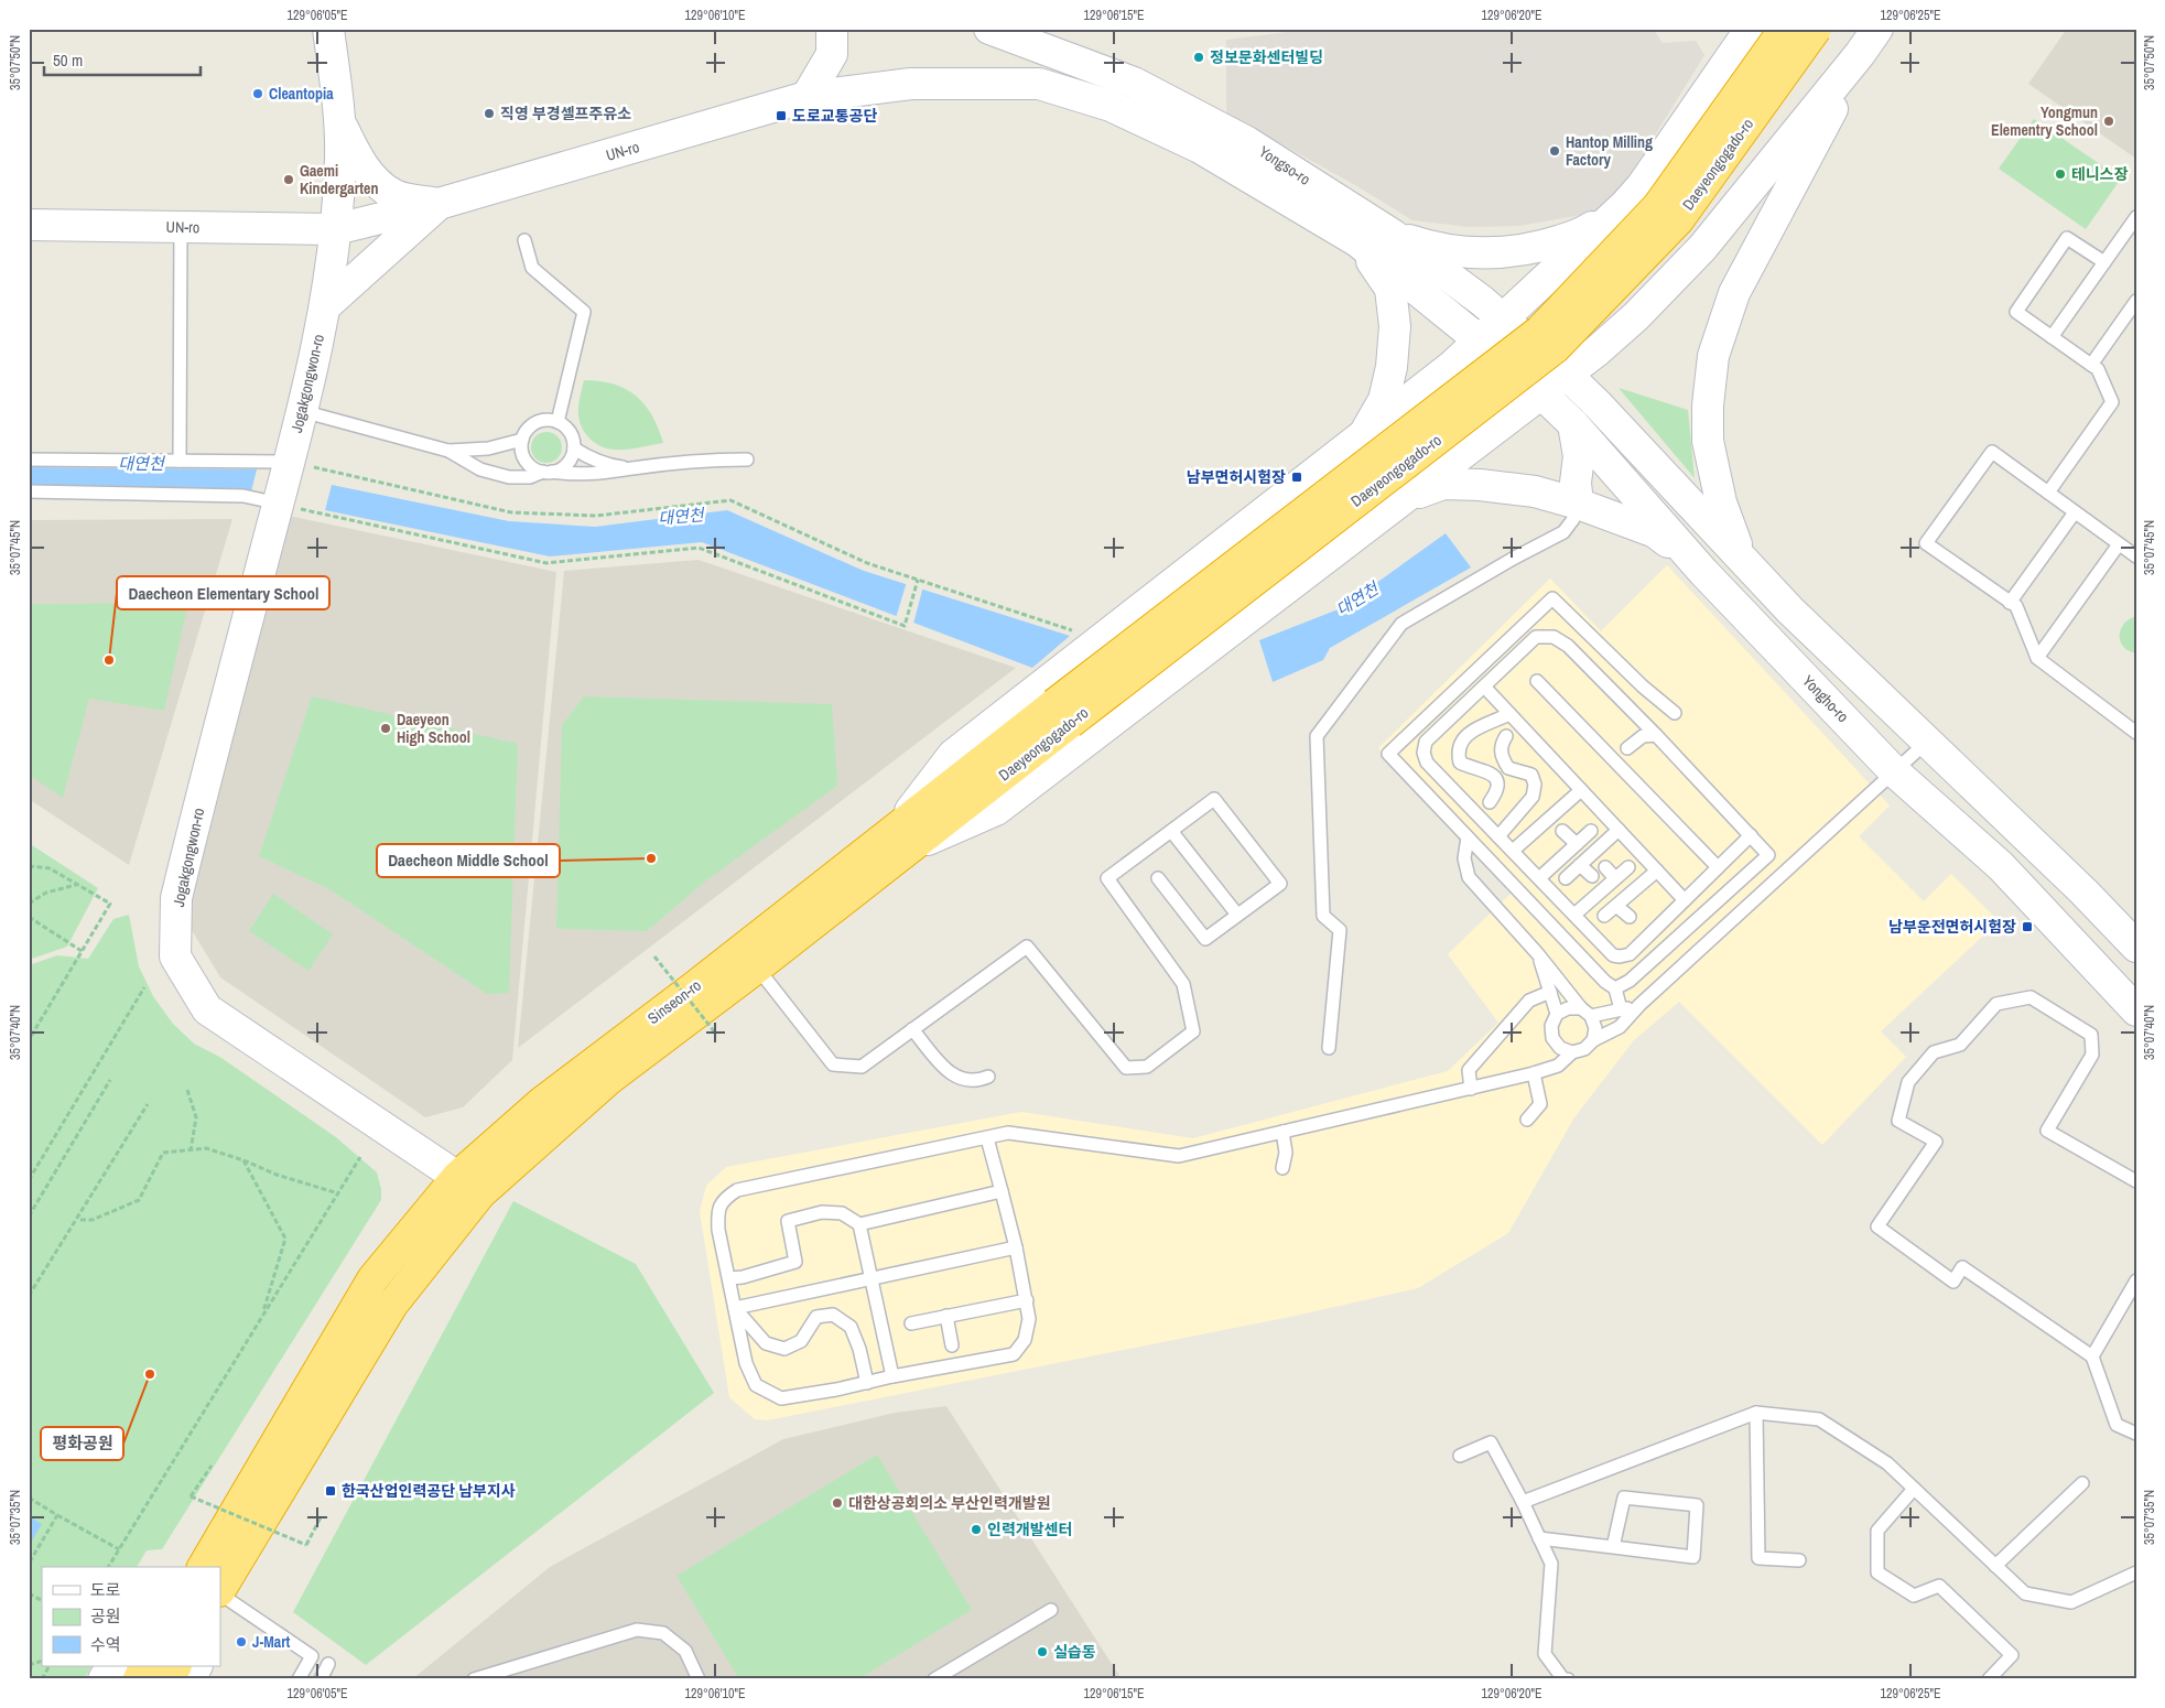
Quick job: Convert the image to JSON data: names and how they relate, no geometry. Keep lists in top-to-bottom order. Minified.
{"streets":{"highway":["Daeyeongogado-ro","Sinseon-ro"],"main road":["UN-ro","Yongso-ro","Jogakgongwon-ro","Yongho-ro"]},"crossings":[["UN-ro","Yongso-ro"],["UN-ro","Jogakgongwon-ro"],["Daeyeongogado-ro","Sinseon-ro"],["Yongso-ro","Yongho-ro"],["Jogakgongwon-ro","Sinseon-ro"]],"water":["대연천"],"places":{"other":["정보문화센터빌딩","Cleantopia","직영 부경셀프주유소","Yongmun Elementry School","Hantop Milling Factory","테니스장","Gaemi Kindergarten","Daecheon Elementary School","Daeyeon High School","Daecheon Middle School","평화공원","대한상공회의소 부산인력개발원","인력개발센터","J-Mart","실습동"],"transit":["도로교통공단","남부면허시험장","남부운전면허시험장","한국산업인력공단 남부지사"]},"legend":["도로","공원","수역"],"scale_bar":"50 m","coordinates":["129°06'05\"E","129°06'10\"E","129°06'15\"E","129°06'20\"E","129°06'25\"E","35°07'50\"N","35°07'45\"N","35°07'40\"N","35°07'35\"N"]}
